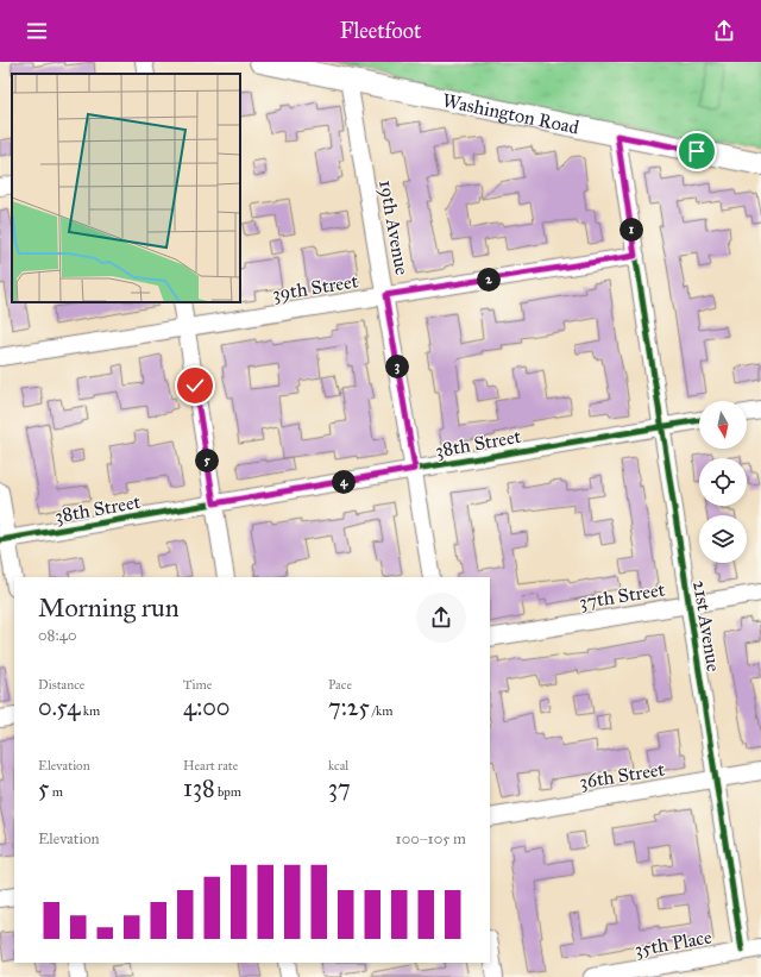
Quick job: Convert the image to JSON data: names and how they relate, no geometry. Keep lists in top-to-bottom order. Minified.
{"streets":{"main road":["Washington Road"],"street":["19th Avenue","39th Street","38th Street","37th Street","21st Avenue","36th Street","35th Place"]},"crossings":[["Washington Road","19th Avenue"],["Washington Road","21st Avenue"],["19th Avenue","39th Street"],["19th Avenue","38th Street"],["39th Street","21st Avenue"],["38th Street","21st Avenue"],["37th Street","21st Avenue"],["21st Avenue","36th Street"],["21st Avenue","35th Place"]],"north":"bottom","page":{"header":"Fleetfoot","pins":["1","2","3","5","4"],"heading":["Morning run","08:40"],"stats":[["Distance","0.54 km"],["Time","4:00"],["Pace","7:25 /km"],["Elevation","5 m"],["Heart rate","138 bpm"],["kcal","37"]],"chart":["Elevation","100–105 m"]}}
